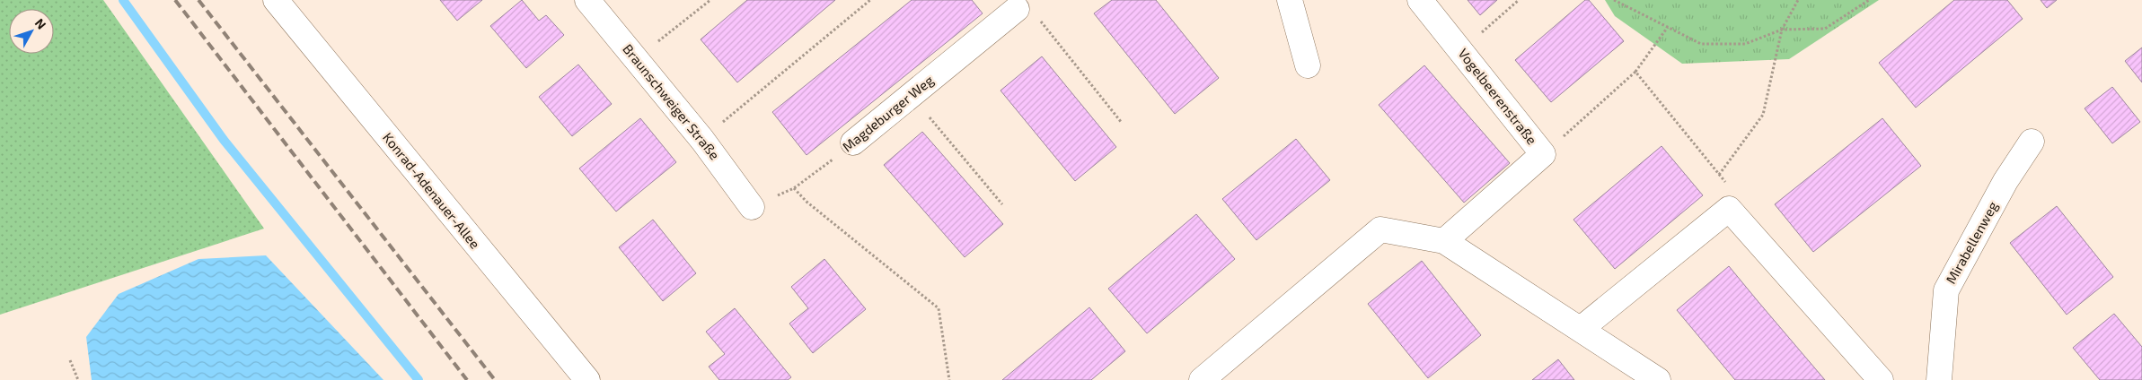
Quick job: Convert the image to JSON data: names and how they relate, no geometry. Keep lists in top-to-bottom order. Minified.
{"streets":{"street":["Vogelbeerenstraße","Braunschweiger Straße","Magdeburger Weg","Konrad-Adenauer-Allee","Mirabellenweg"]},"crossings":[["Braunschweiger Straße","Magdeburger Weg"]],"north":"top right"}
